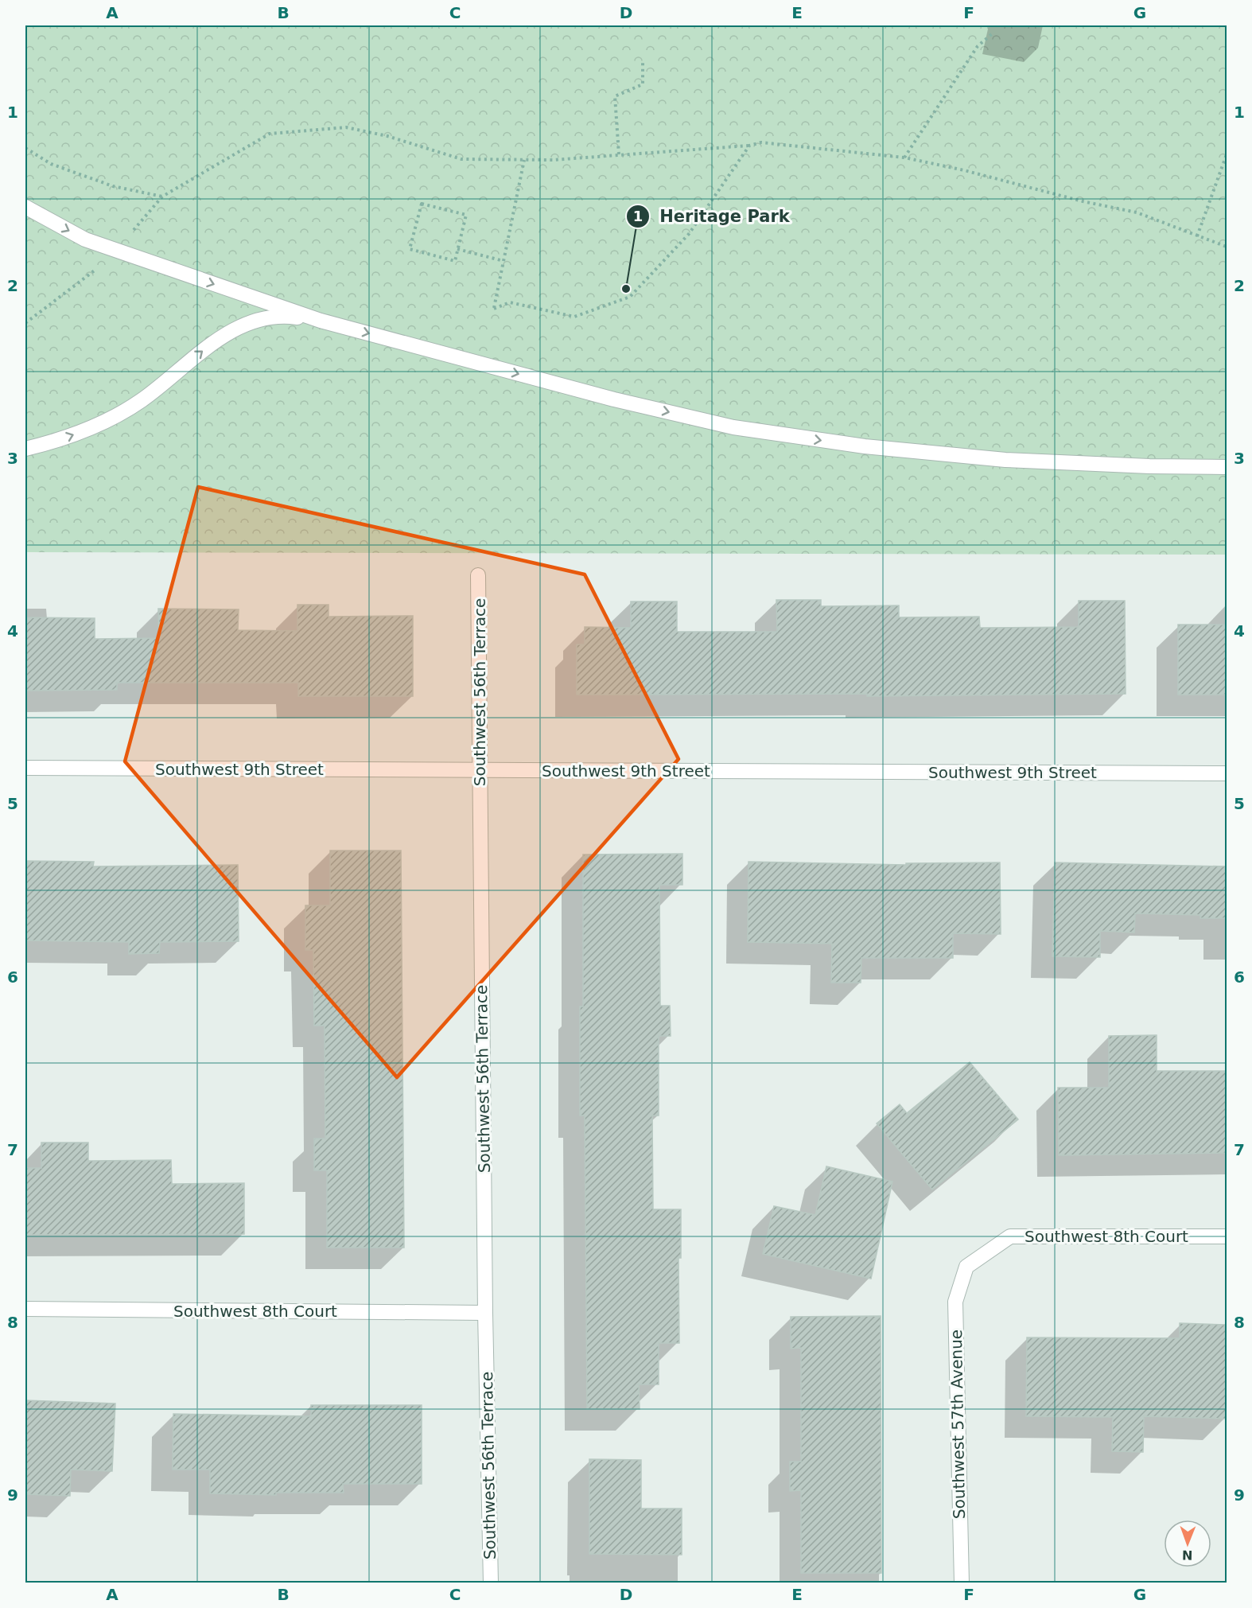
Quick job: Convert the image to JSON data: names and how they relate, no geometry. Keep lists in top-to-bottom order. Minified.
{"streets":{"street":["Southwest 56th Terrace","Southwest 9th Street","Southwest 8th Court","Southwest 57th Avenue"]},"crossings":[["Southwest 56th Terrace","Southwest 9th Street"],["Southwest 56th Terrace","Southwest 8th Court"],["Southwest 8th Court","Southwest 57th Avenue"]],"places":["Heritage Park"],"north":"bottom","grid":{"columns":["A","B","C","D","E","F","G"],"rows":["1","2","3","4","5","6","7","8","9"]}}
